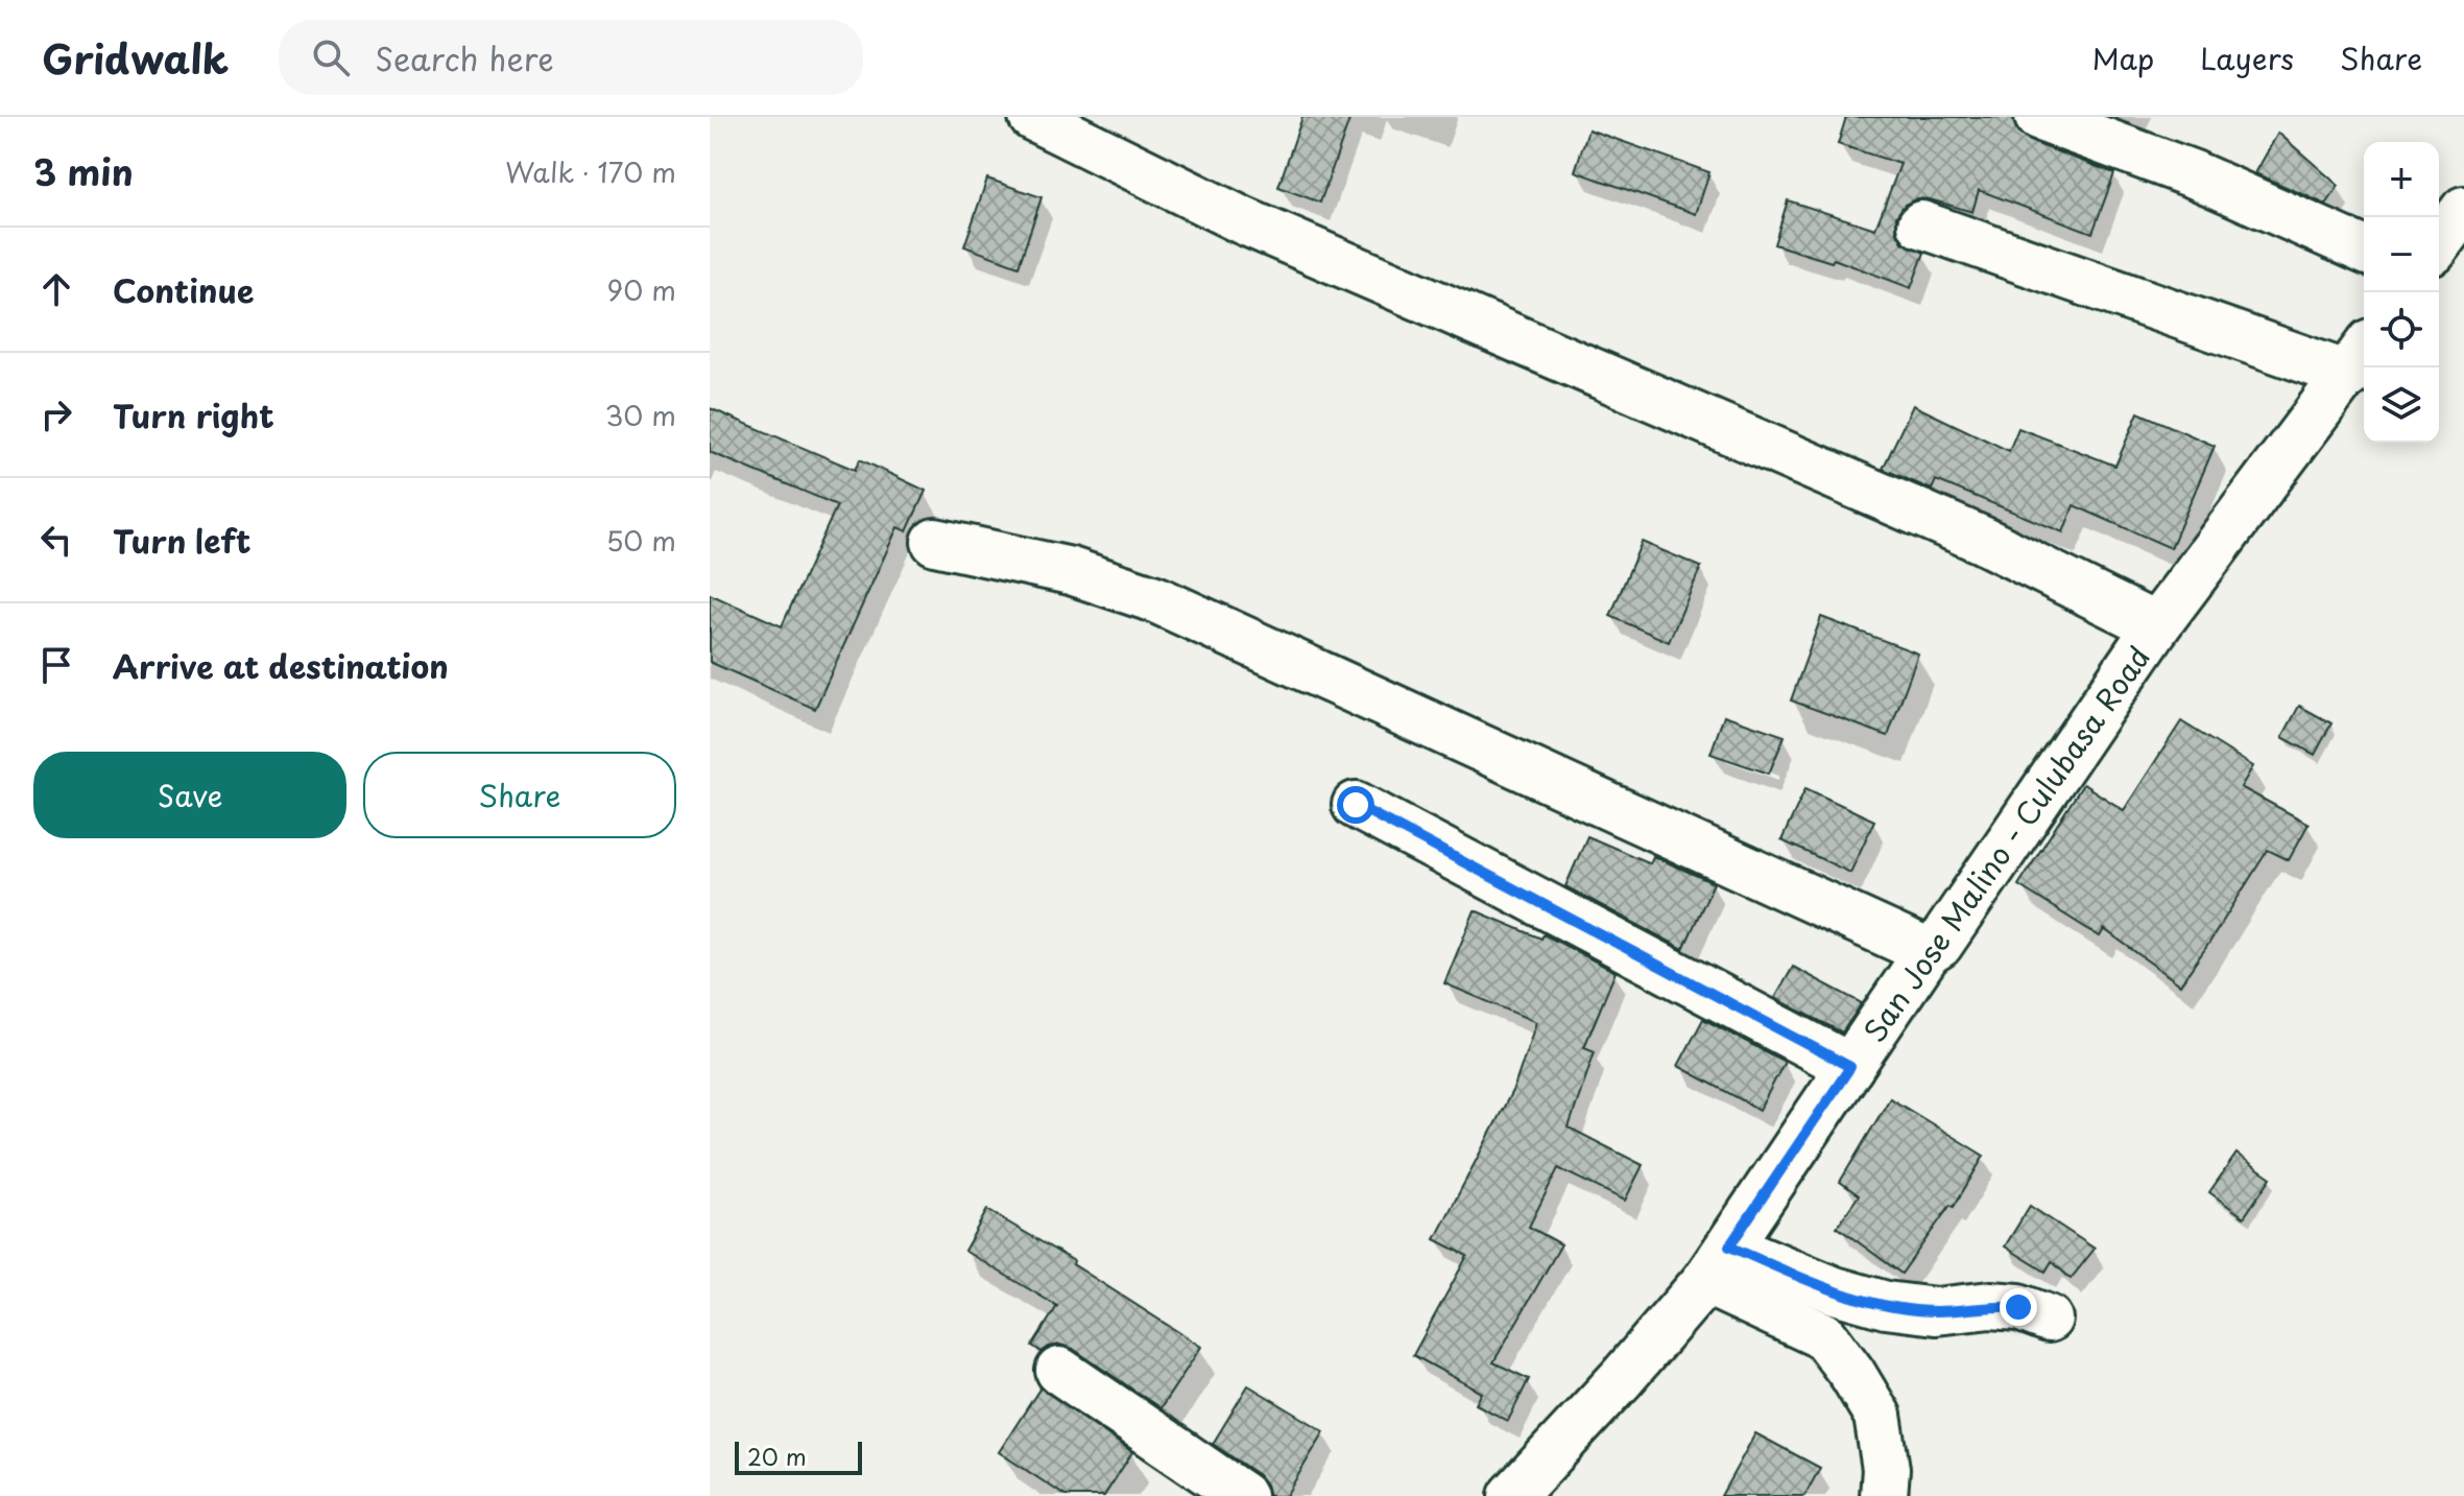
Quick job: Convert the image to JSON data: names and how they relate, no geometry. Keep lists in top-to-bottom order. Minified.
{"streets":{"street":["San Jose Malino - Culubasa Road"]},"scale_bar":"20 m","page":{"header":"Gridwalk","search":"Search here","nav":["Map","Layers","Share"],"heading":["3 min","Walk · 170 m"],"map_buttons":["+","−"],"list":[["Continue","90 m"],["Turn right","30 m"],["Turn left","50 m"],"Arrive at destination"],"buttons":["Save","Share"],"scale":"20 m"}}
